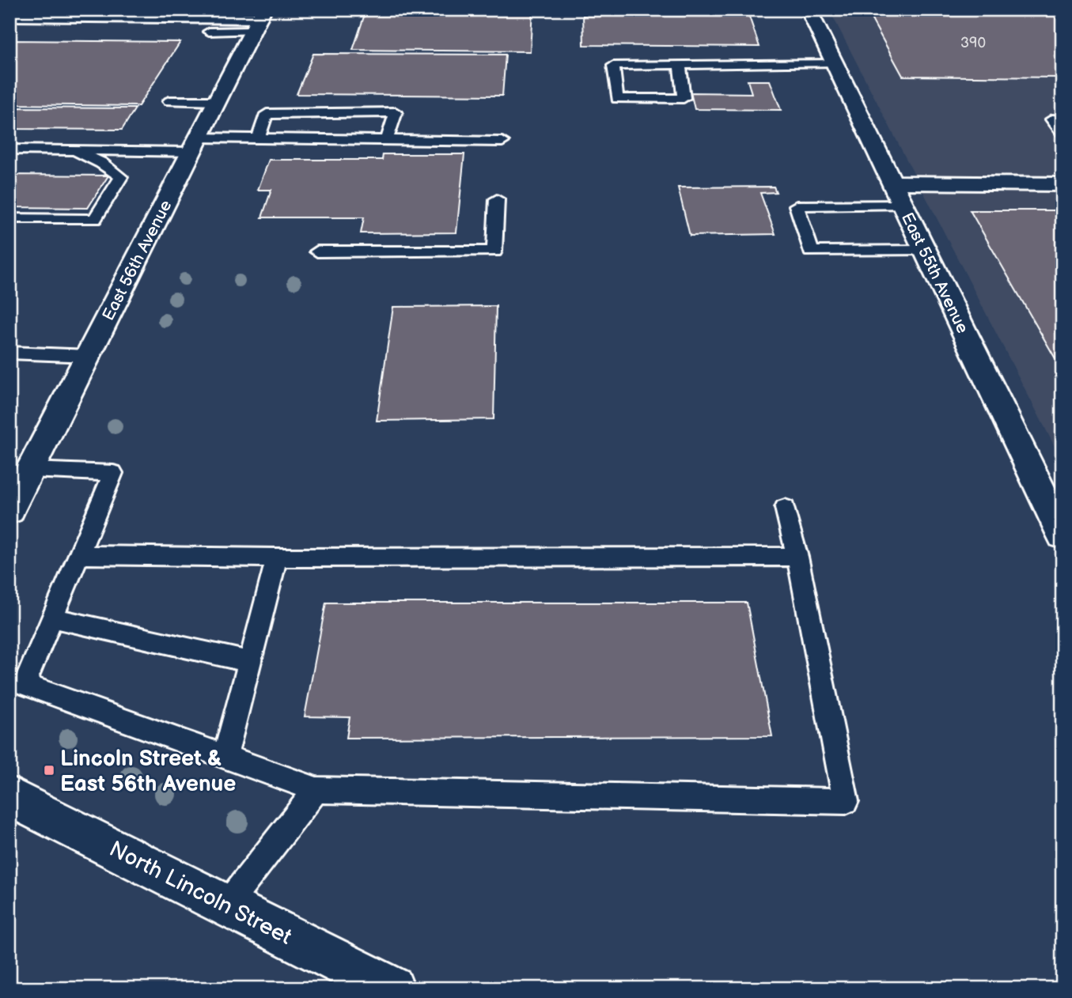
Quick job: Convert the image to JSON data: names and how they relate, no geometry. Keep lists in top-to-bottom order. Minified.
{"streets":{"street":["East 56th Avenue","East 55th Avenue","North Lincoln Street"]},"places":{"transit":["Lincoln Street & East 56th Avenue"]},"house_numbers":["390"]}
